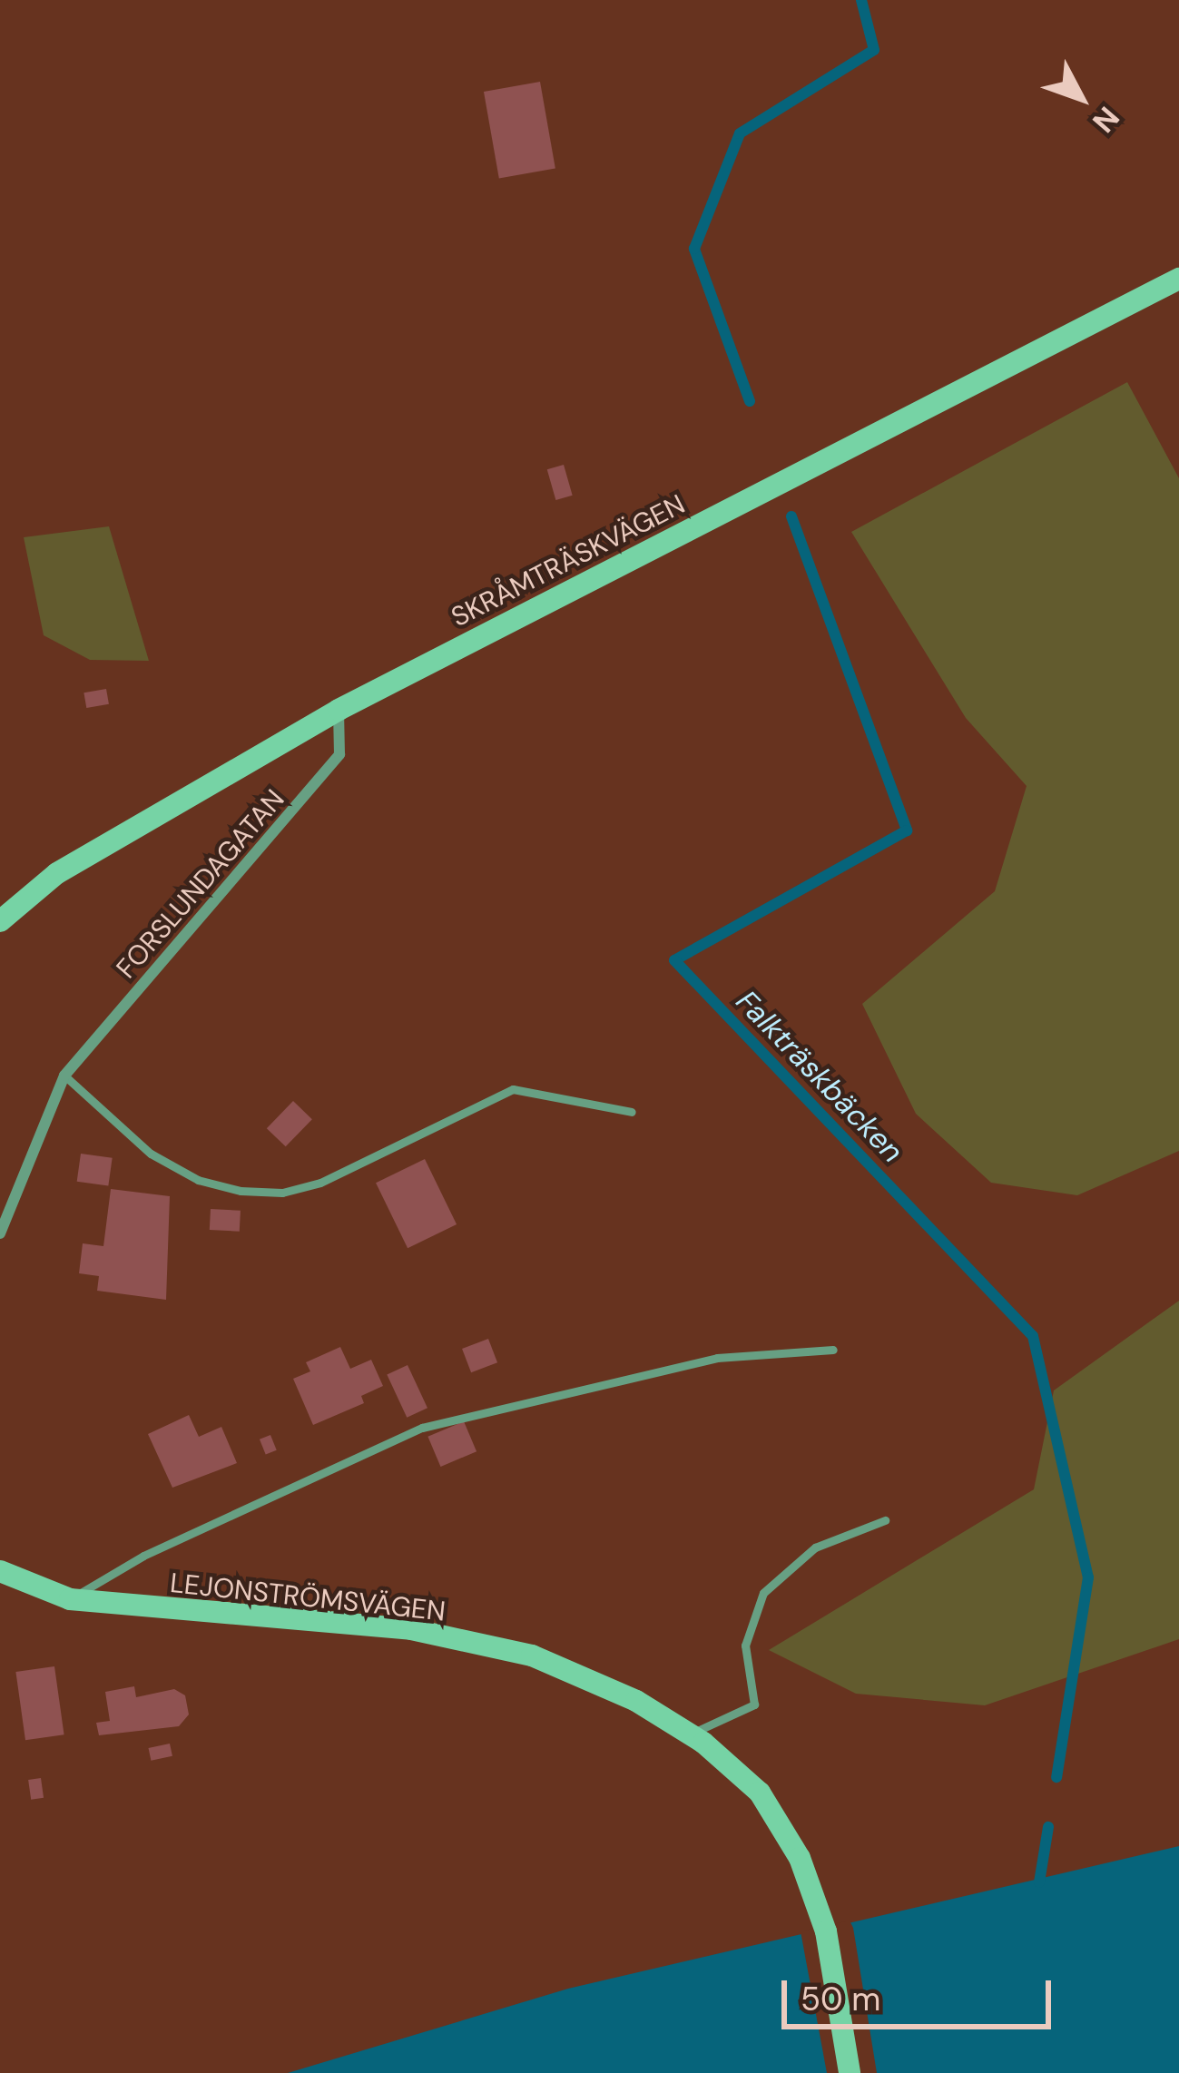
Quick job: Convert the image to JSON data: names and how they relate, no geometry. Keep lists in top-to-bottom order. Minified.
{"streets":{"main road":["SKRÅMTRÄSKVÄGEN","LEJONSTRÖMSVÄGEN"],"street":["FORSLUNDAGATAN"]},"crossings":[["SKRÅMTRÄSKVÄGEN","FORSLUNDAGATAN"]],"water":["Falkträskbäcken"],"scale_bar":"50 m","north":"bottom right"}
